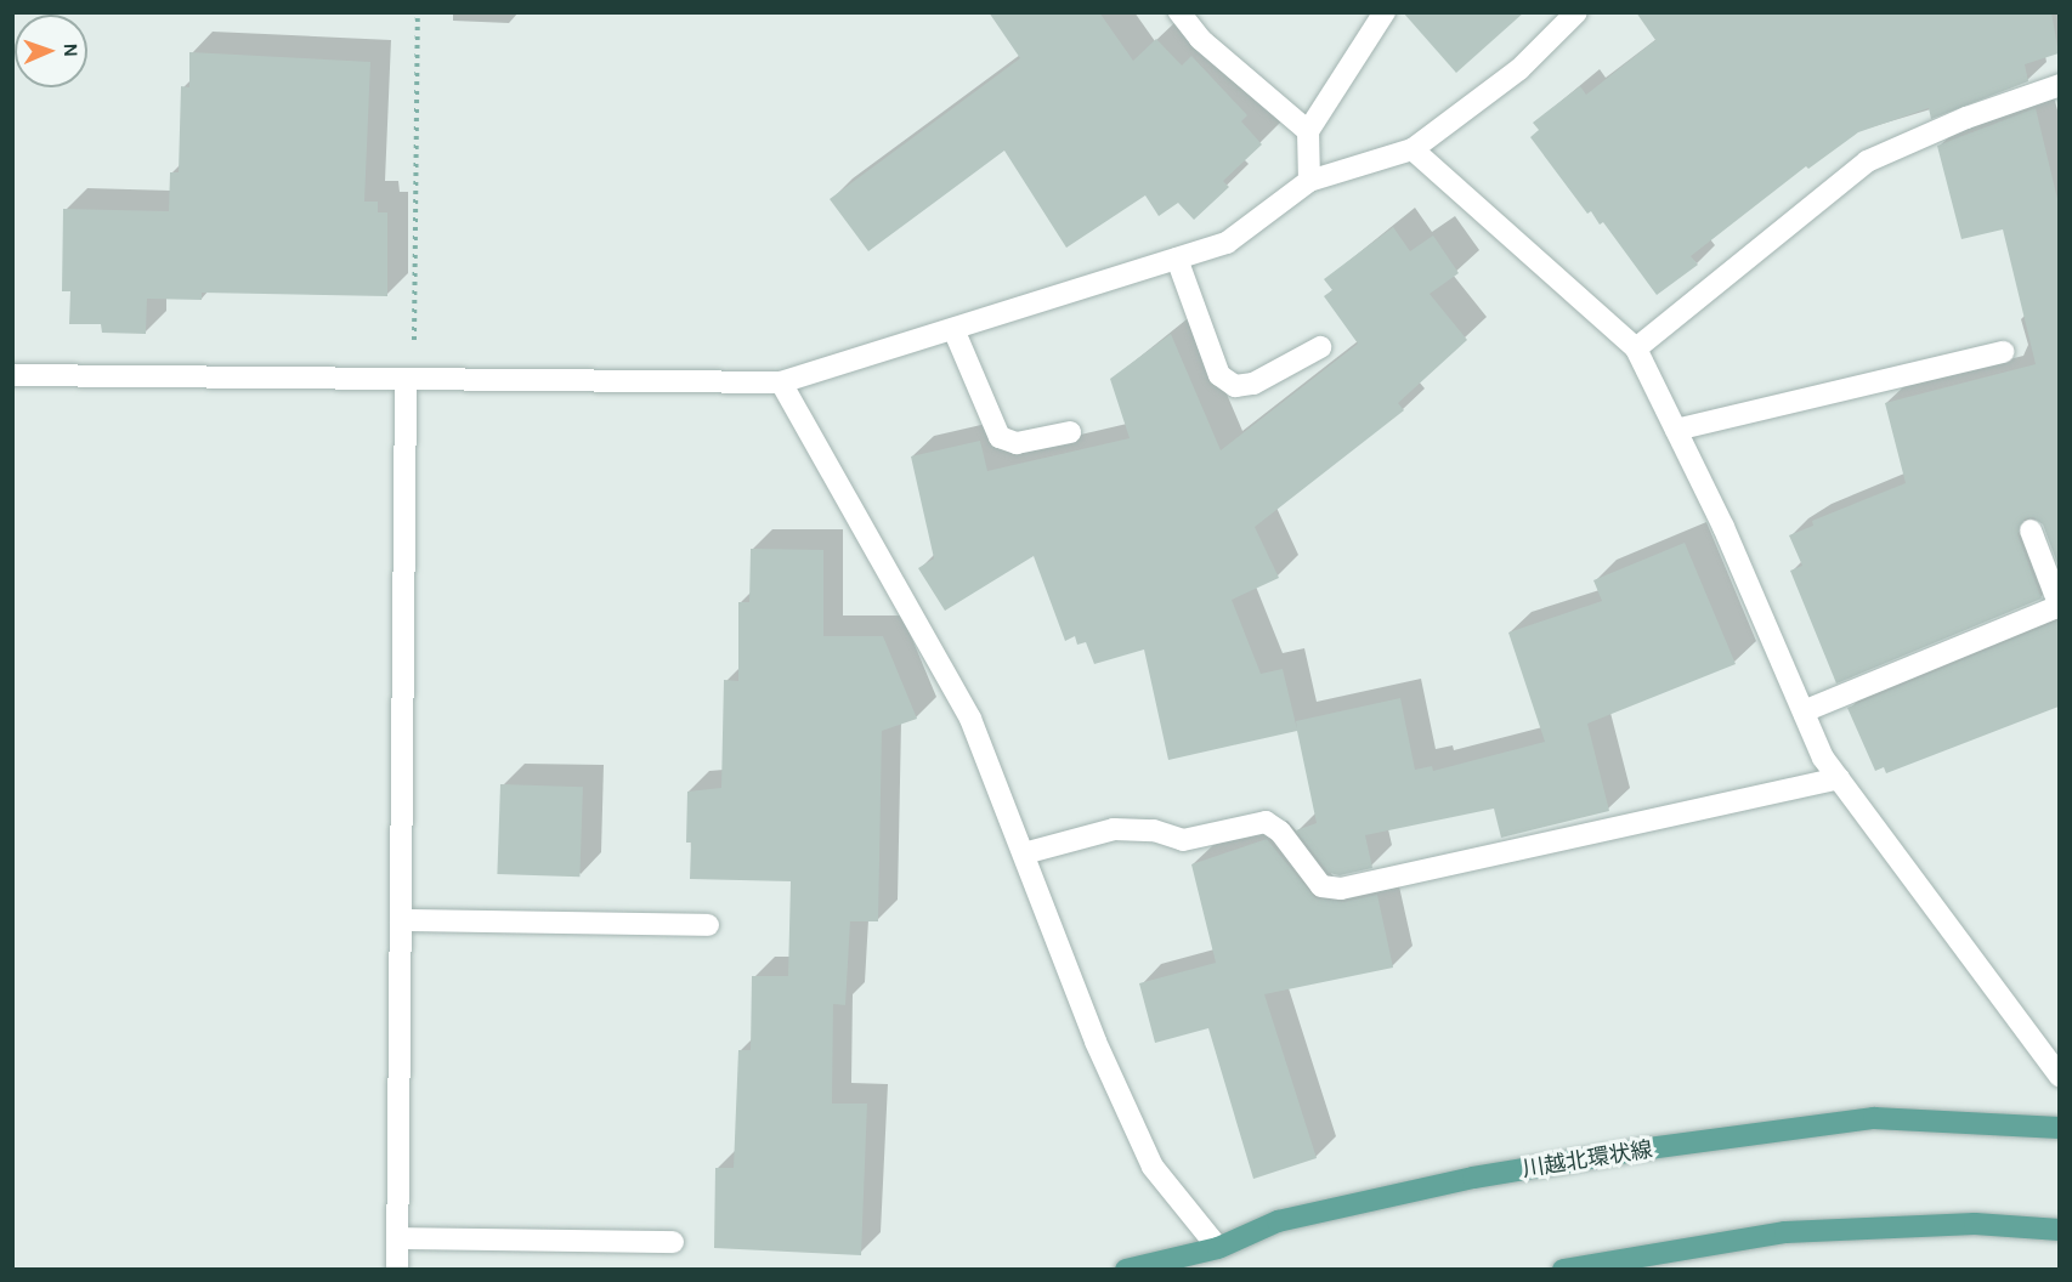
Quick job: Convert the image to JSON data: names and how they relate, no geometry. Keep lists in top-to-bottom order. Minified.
{"streets":{"main road":["川越北環状線"]},"north":"right"}
